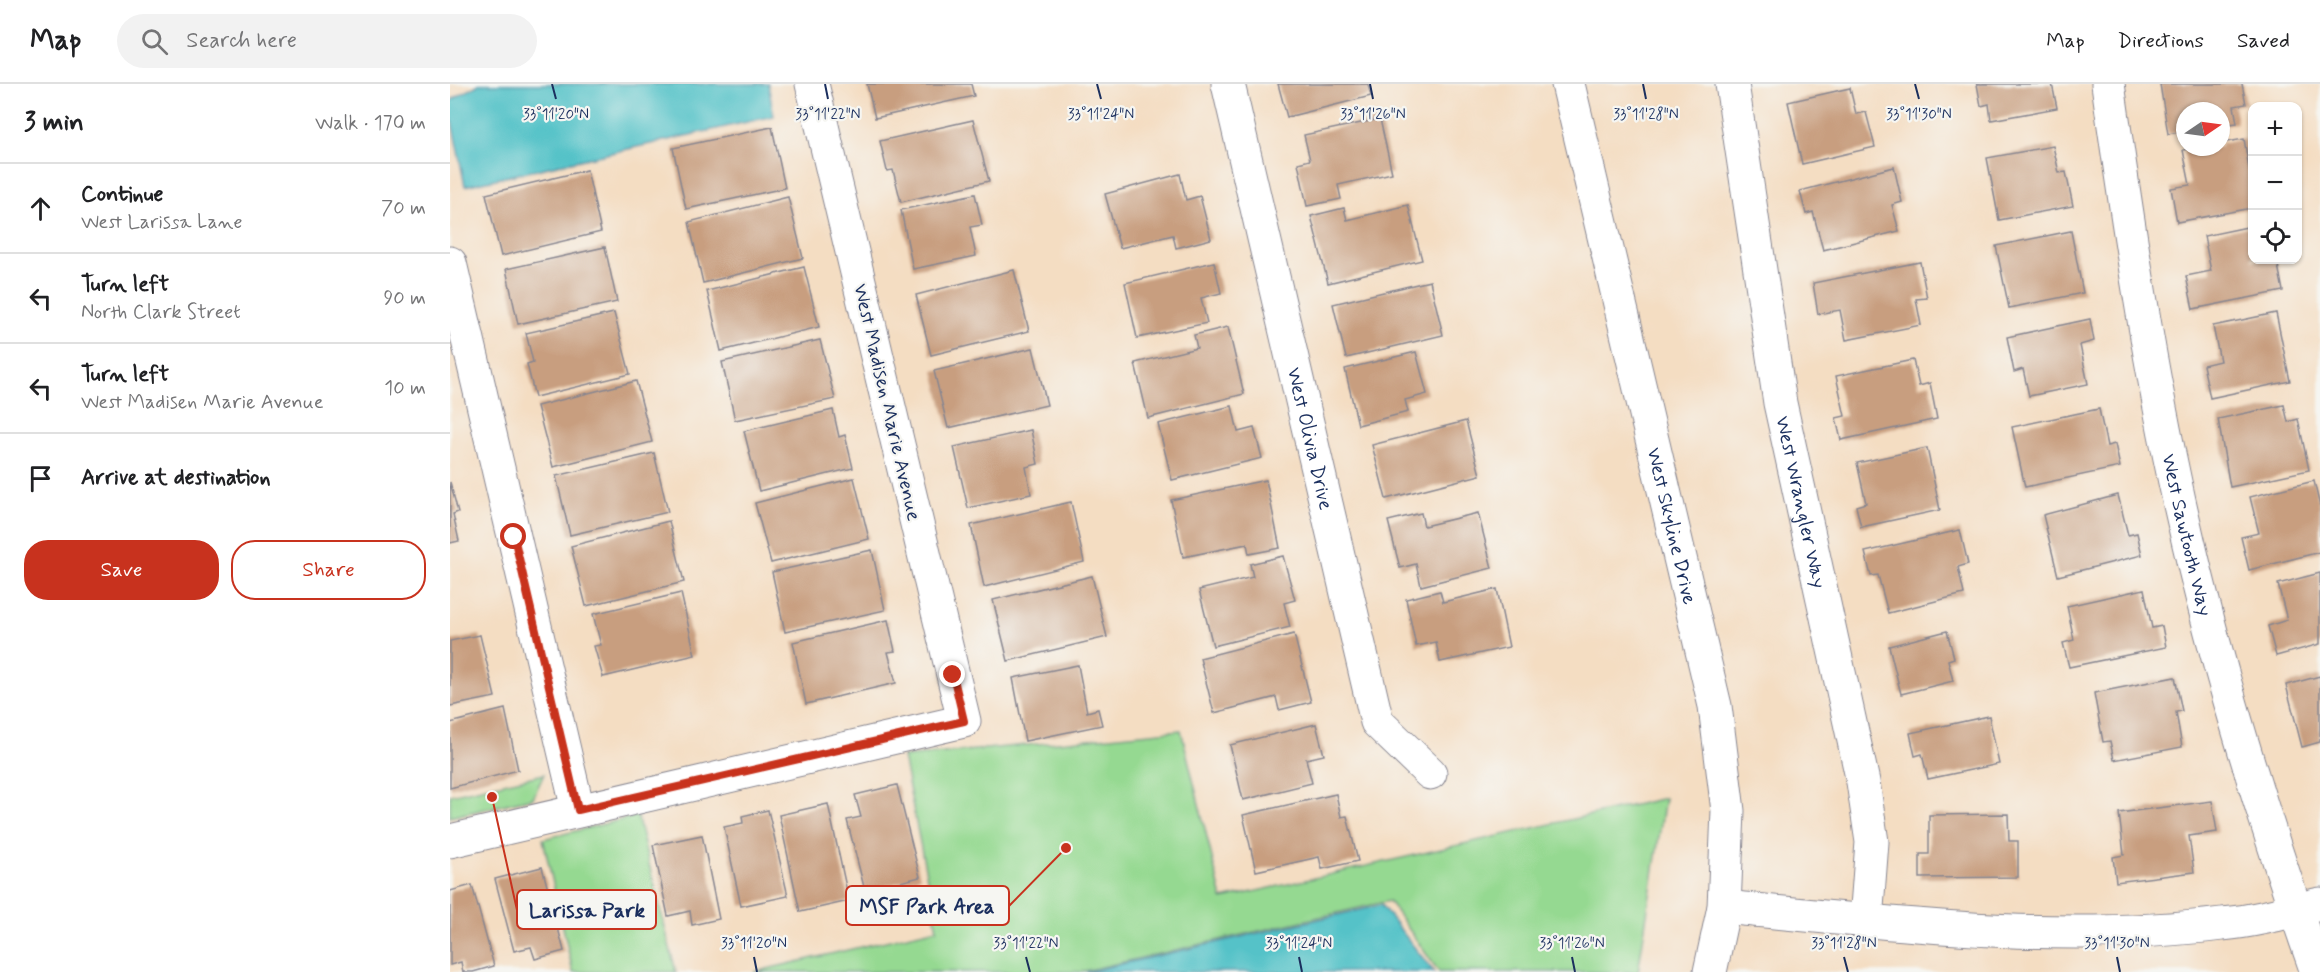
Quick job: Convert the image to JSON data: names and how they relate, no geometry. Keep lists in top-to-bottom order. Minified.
{"streets":{"street":["West Madisen Marie Avenue","West Olivia Drive","West Wrangler Way","West Skyline Drive","West Sawtooth Way"]},"places":["Larissa Park","MSF Park Area"],"north":"right","page":{"header":"Map","search":"Search here","nav":["Map","Directions","Saved"],"heading":["3 min","Walk · 170 m"],"map_buttons":["+","−"],"list":[["Continue","West Larissa Lane","70 m"],["Turn left","North Clark Street","90 m"],["Turn left","West Madisen Marie Avenue","10 m"],"Arrive at destination"],"buttons":["Save","Share"]},"coordinates":["33°11'20\"N","33°11'22\"N","33°11'24\"N","33°11'26\"N","33°11'28\"N","33°11'30\"N"]}
